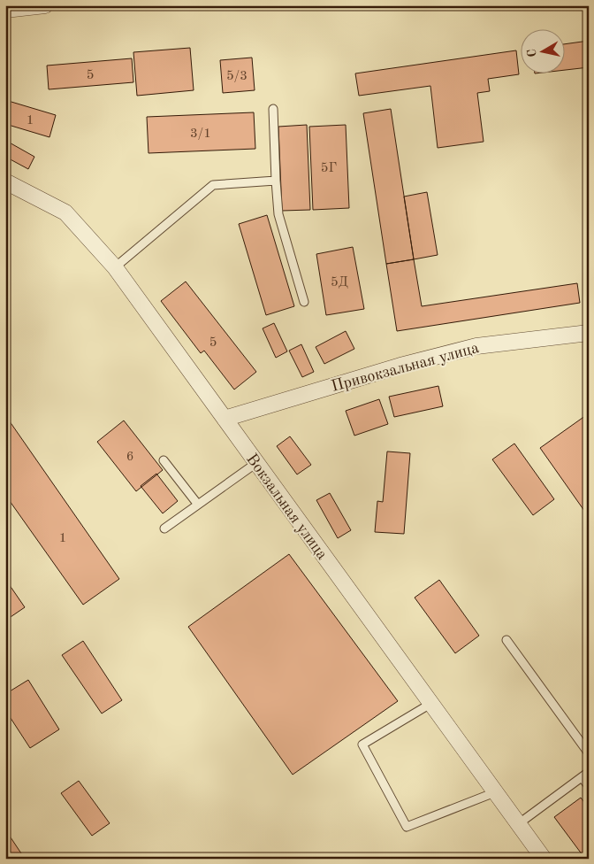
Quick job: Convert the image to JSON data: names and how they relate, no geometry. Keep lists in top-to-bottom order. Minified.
{"streets":{"street":["Привокзальная улица","Вокзальная улица"]},"crossings":[["Привокзальная улица","Вокзальная улица"]],"house_numbers":["5","5/3","1","3/1","5Г","5Д","5","6","1"],"north":"left"}
